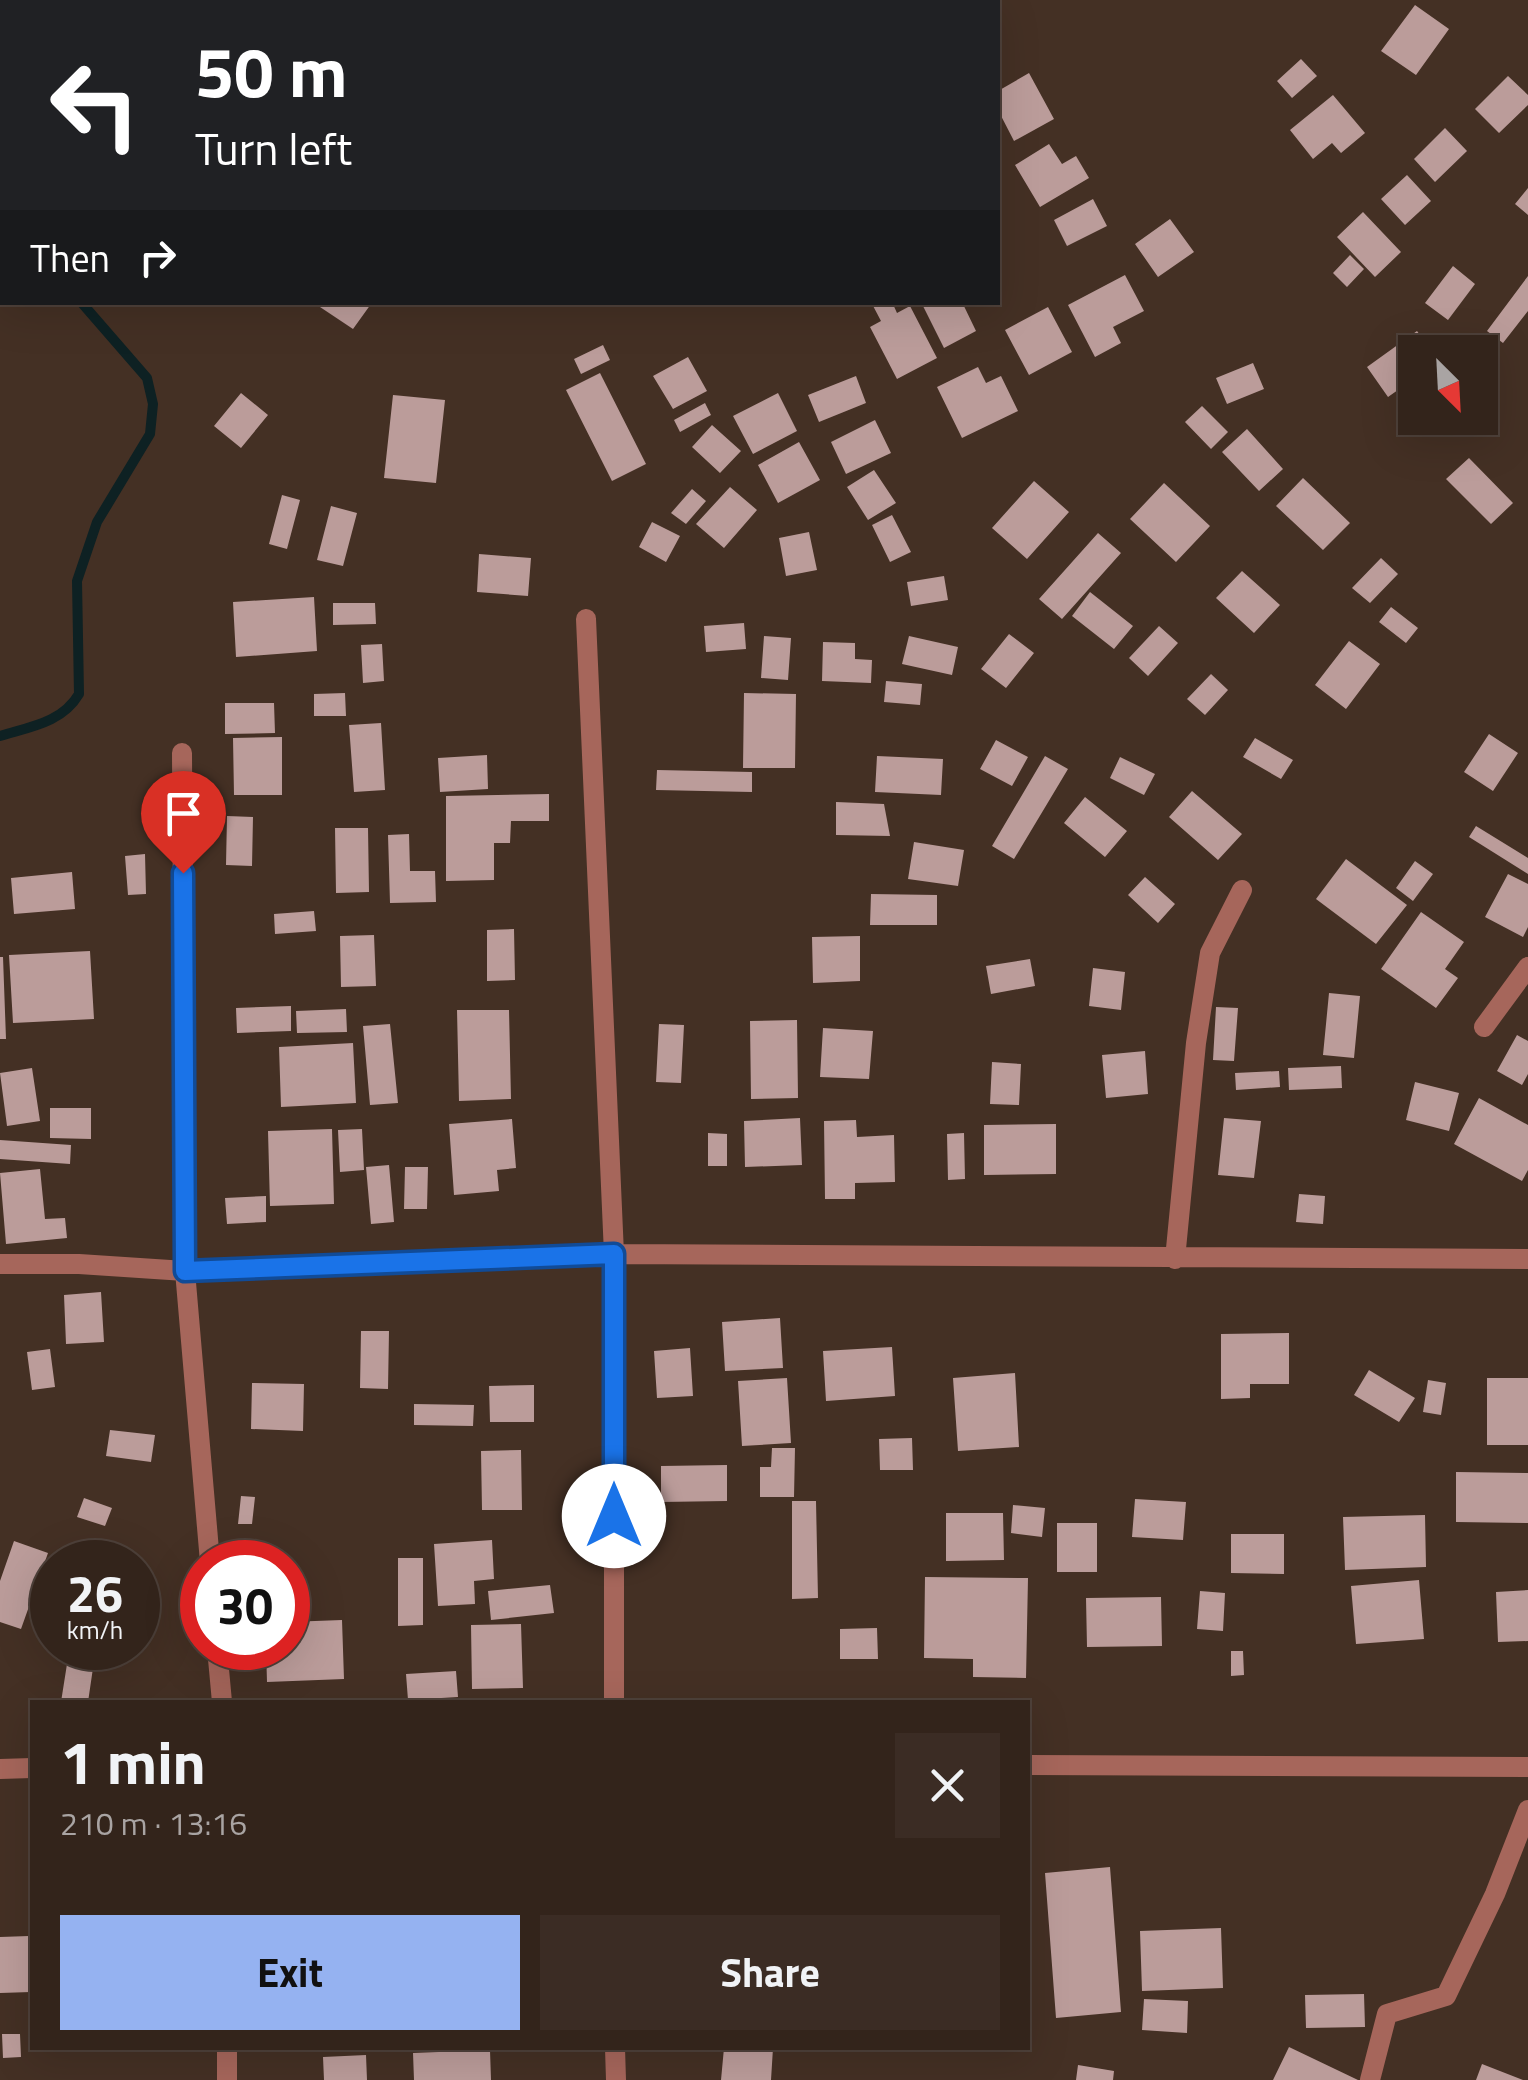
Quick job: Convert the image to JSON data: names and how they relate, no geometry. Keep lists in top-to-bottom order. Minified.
{"north":"bottom right","page":{"turn":["50 m","Turn left"],"then":"Then","speed":"26 km/h","limit":"30","heading":["1 min","210 m · 13:16"],"buttons":["Exit","Share"]}}
